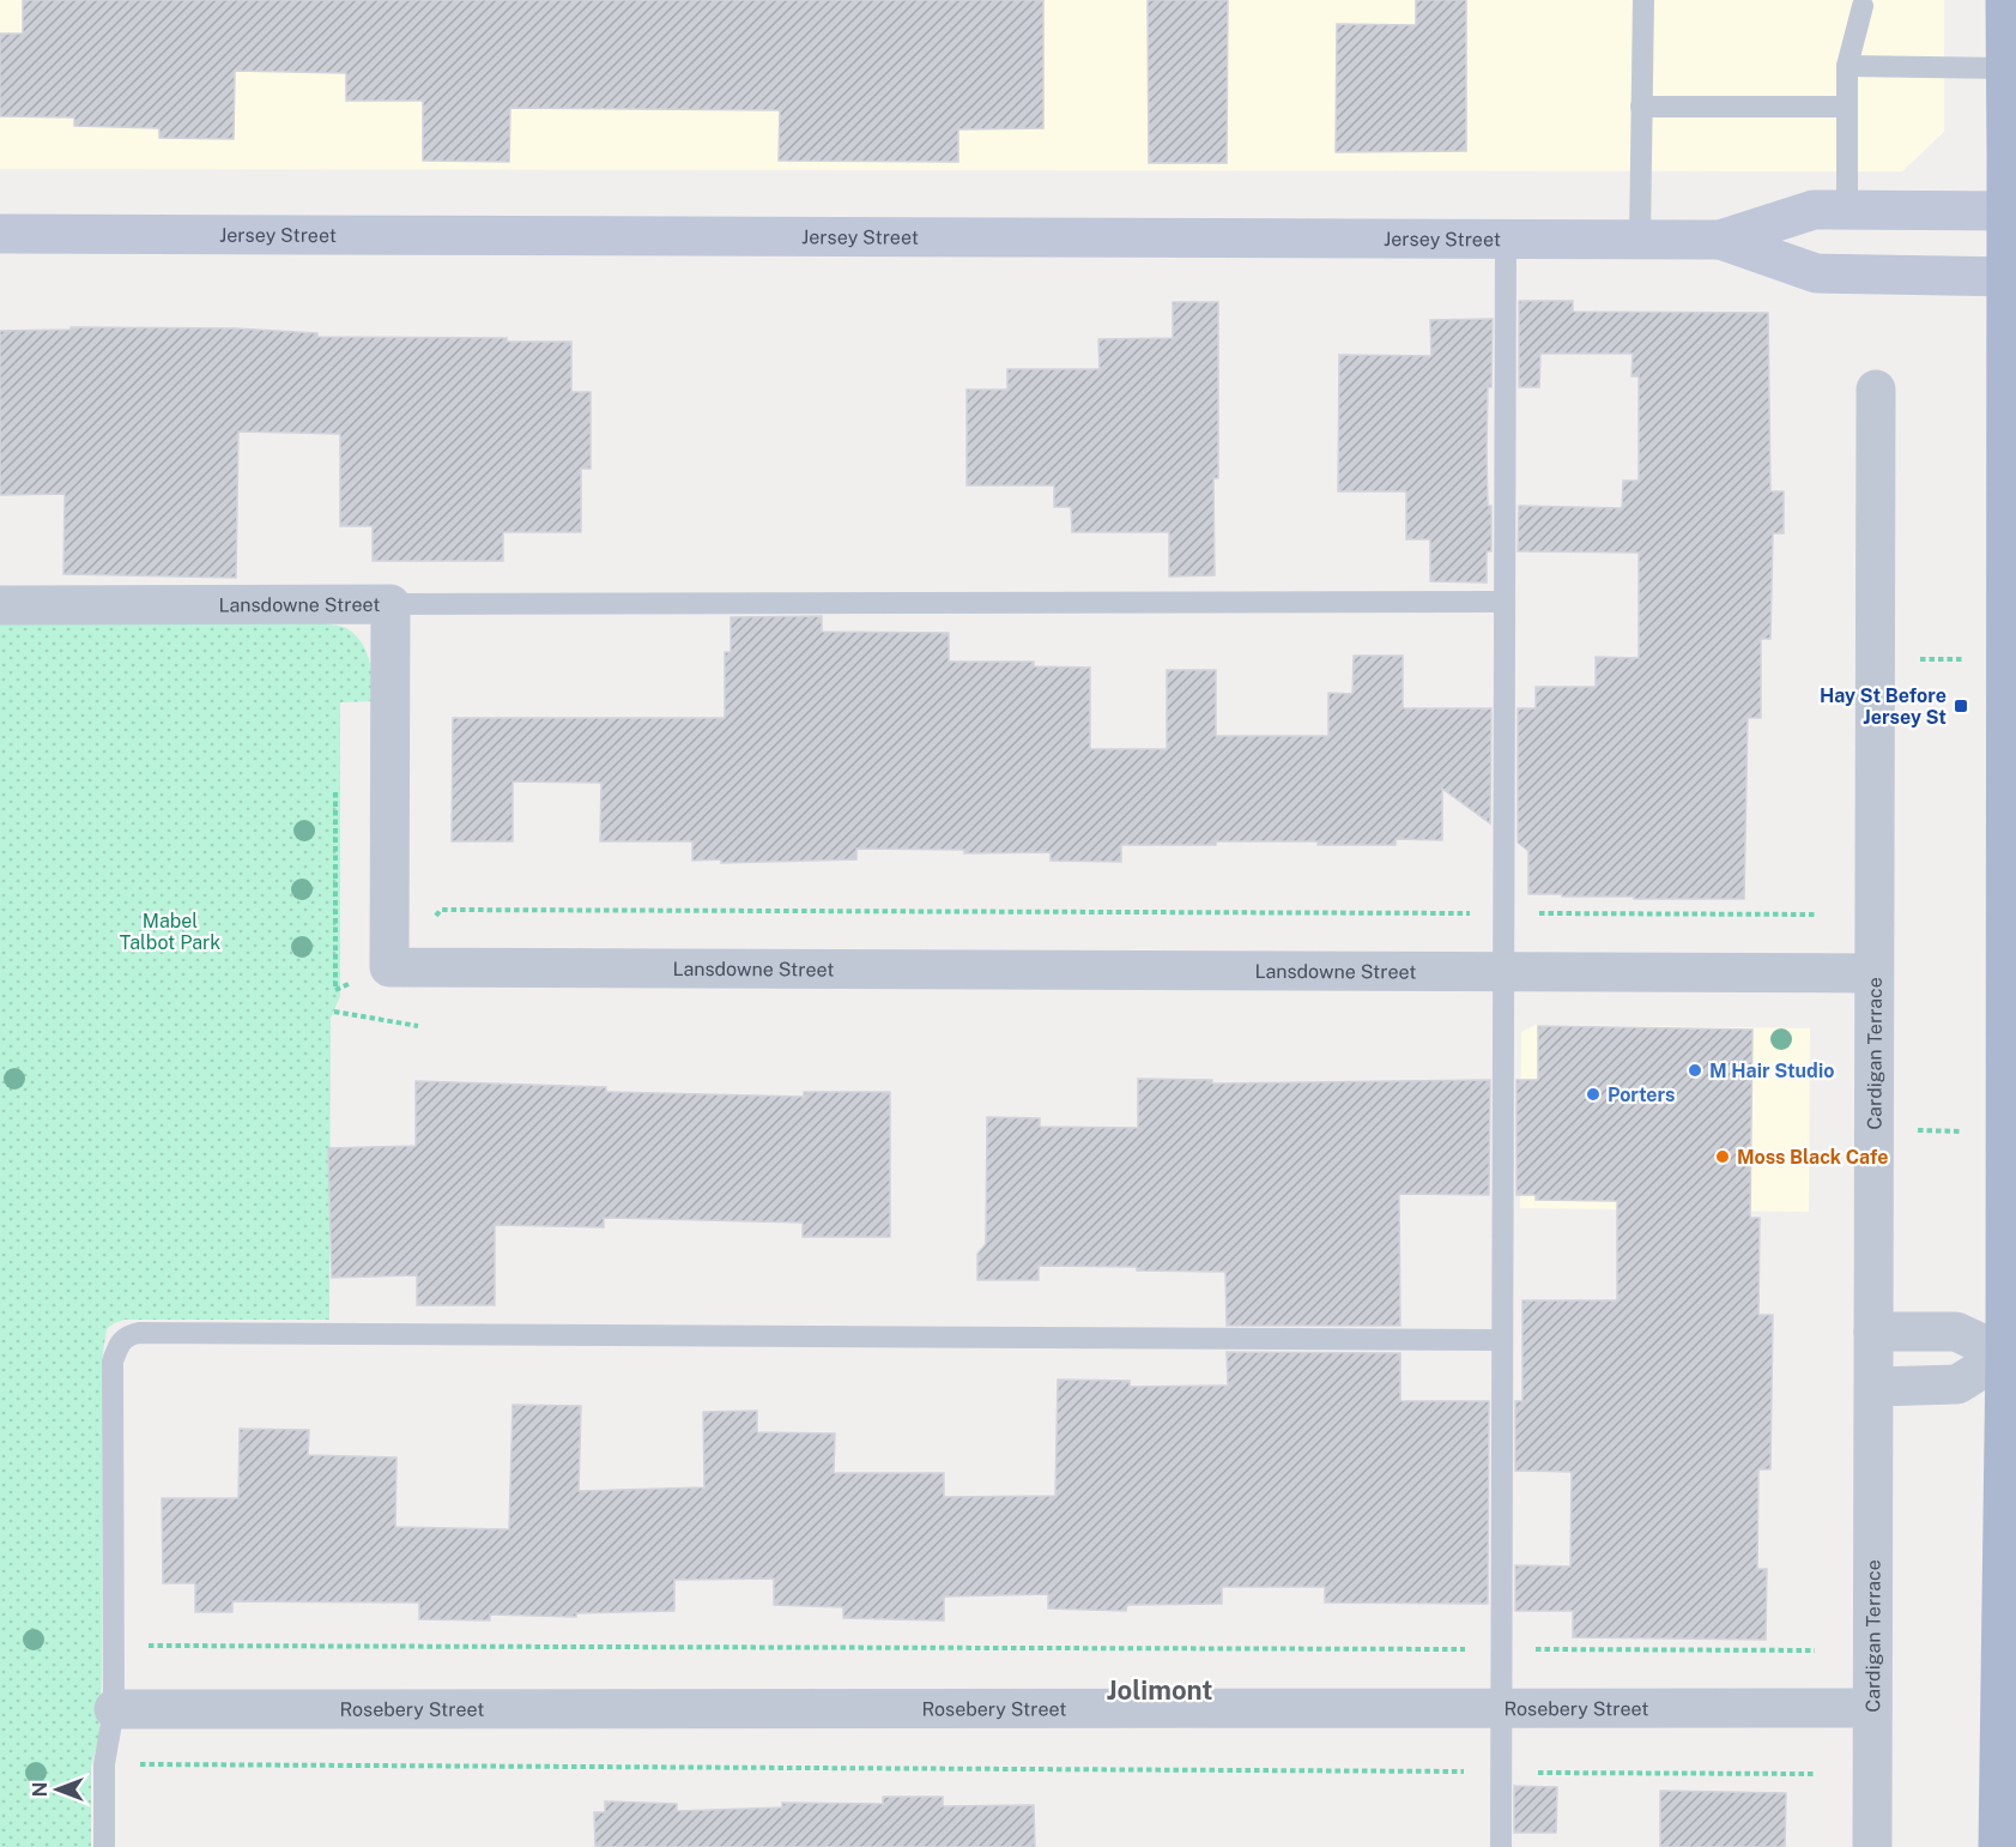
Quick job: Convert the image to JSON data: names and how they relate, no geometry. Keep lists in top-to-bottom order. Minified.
{"streets":{"street":["Jersey Street","Lansdowne Street","Cardigan Terrace","Rosebery Street"]},"crossings":[["Lansdowne Street","Cardigan Terrace"],["Cardigan Terrace","Rosebery Street"]],"districts":["Jolimont"],"parks":["Mabel Talbot Park"],"places":{"transit":["Hay St Before Jersey St"],"other":["M Hair Studio","Porters","Moss Black Cafe"]},"north":"left"}
